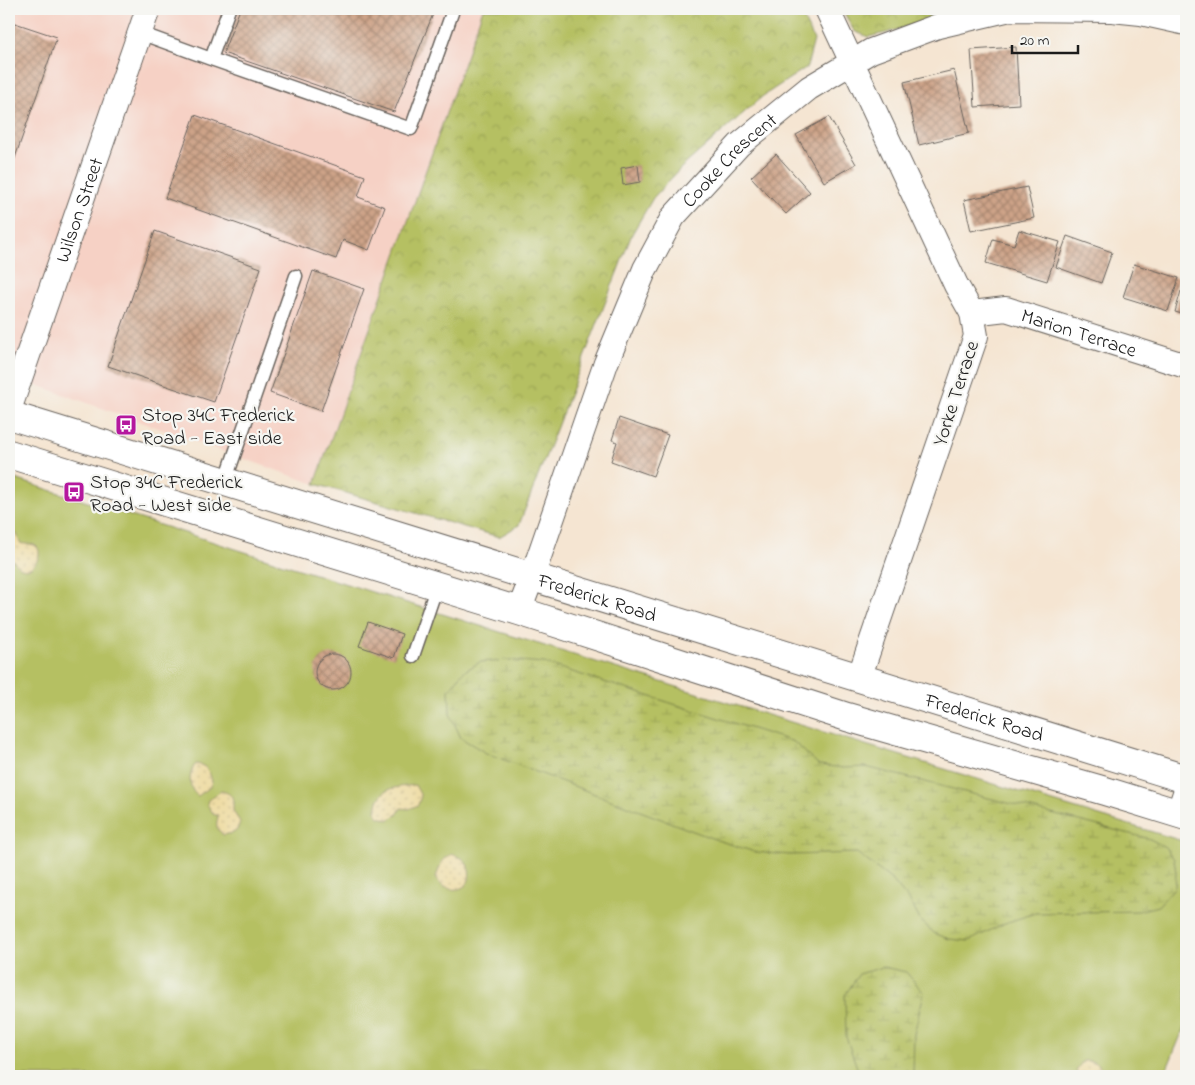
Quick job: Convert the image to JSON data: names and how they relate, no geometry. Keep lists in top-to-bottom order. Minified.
{"streets":{"main road":["Frederick Road"],"street":["Cooke Crescent","Wilson Street","Marion Terrace","Yorke Terrace"]},"crossings":[["Cooke Crescent","Yorke Terrace"],["Cooke Crescent","Frederick Road"],["Marion Terrace","Yorke Terrace"],["Yorke Terrace","Frederick Road"]],"places":{"bus stop":["Stop 34C Frederick Road - East side","Stop 34C Frederick Road - West side"]},"scale_bar":"20 m"}
